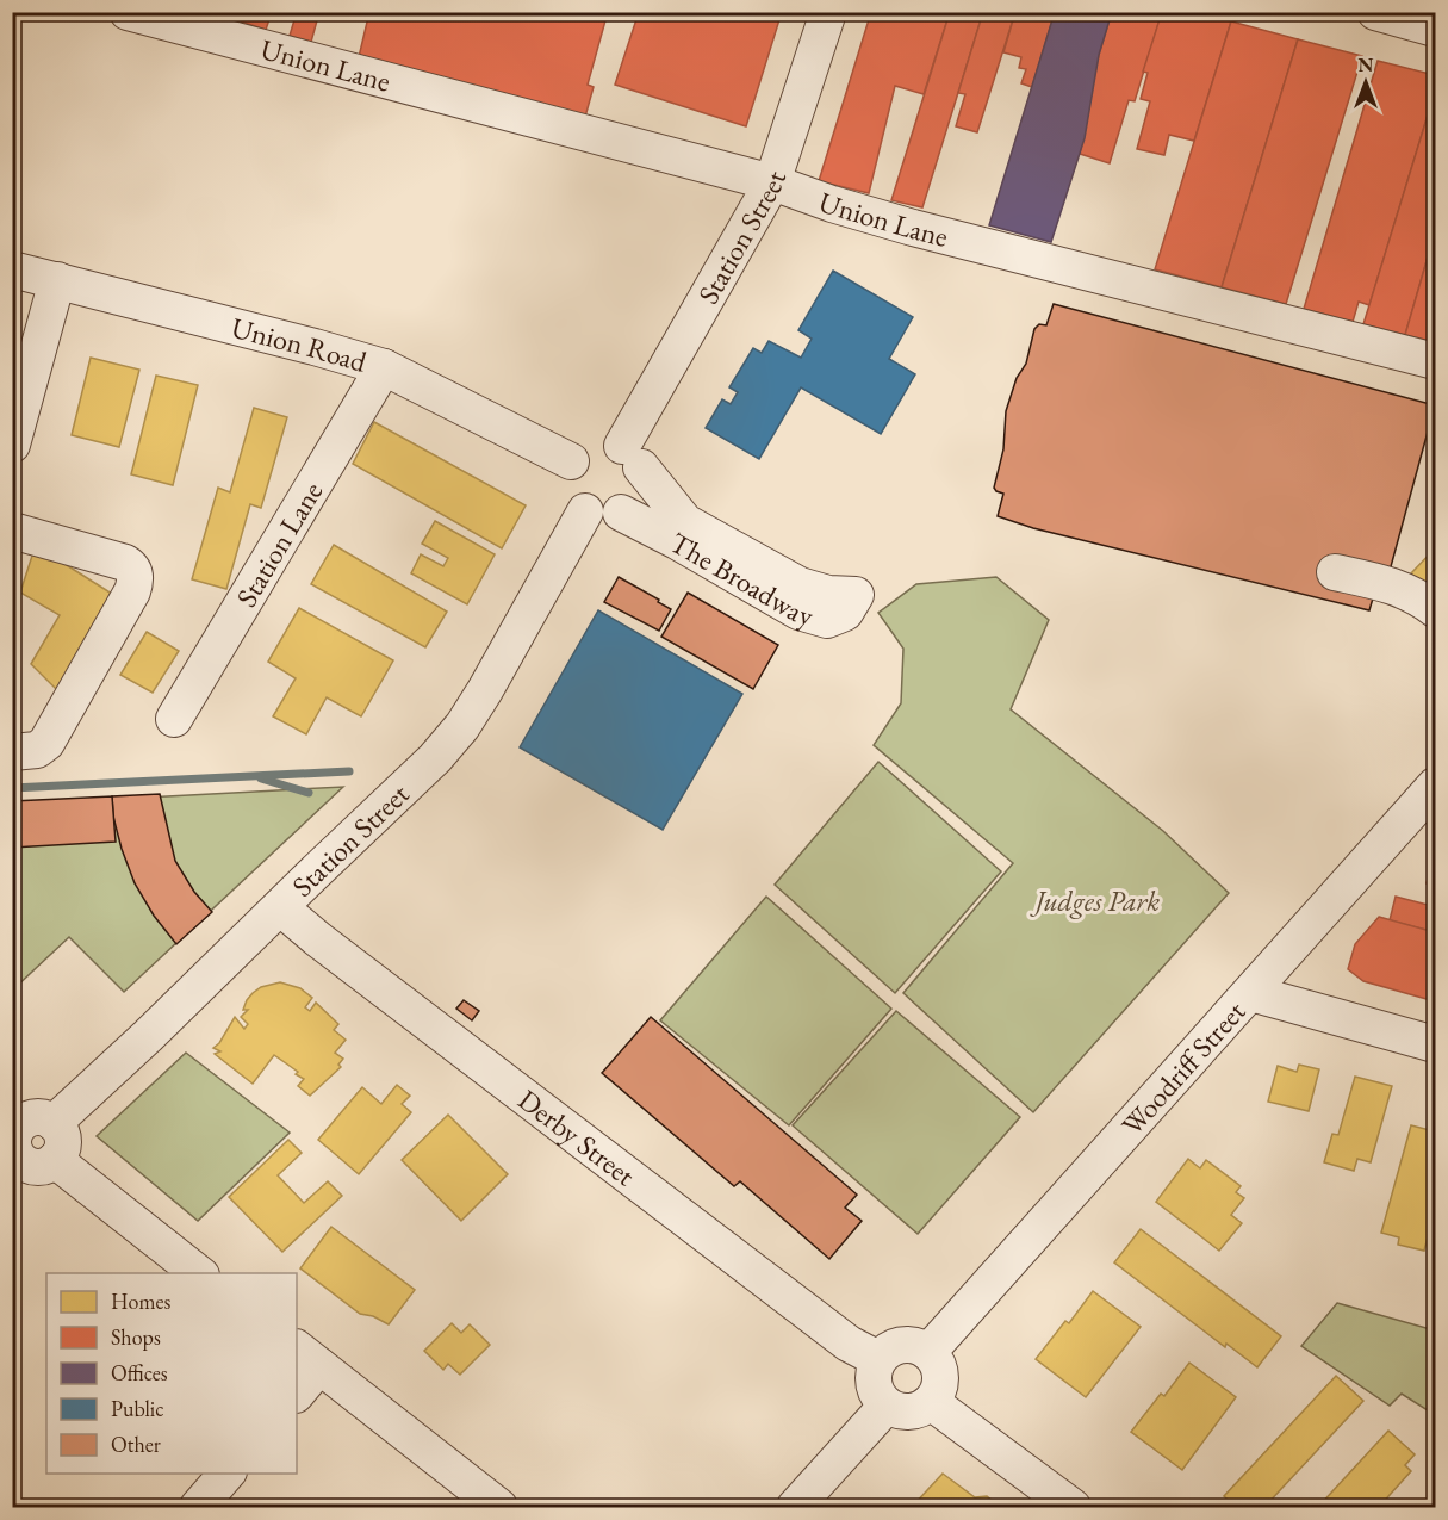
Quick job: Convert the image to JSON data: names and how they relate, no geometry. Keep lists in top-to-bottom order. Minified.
{"streets":{"street":["Union Lane","Station Street","Union Road","Station Lane","The Broadway","Woodriff Street","Derby Street"]},"crossings":[["Union Lane","Station Street"],["Station Street","Union Road"],["Station Street","The Broadway"],["Station Street","Derby Street"],["Union Road","Station Lane"],["Union Road","The Broadway"],["Woodriff Street","Derby Street"]],"parks":["Judges Park"],"legend":["Homes","Shops","Offices","Public","Other"],"north":"top"}
